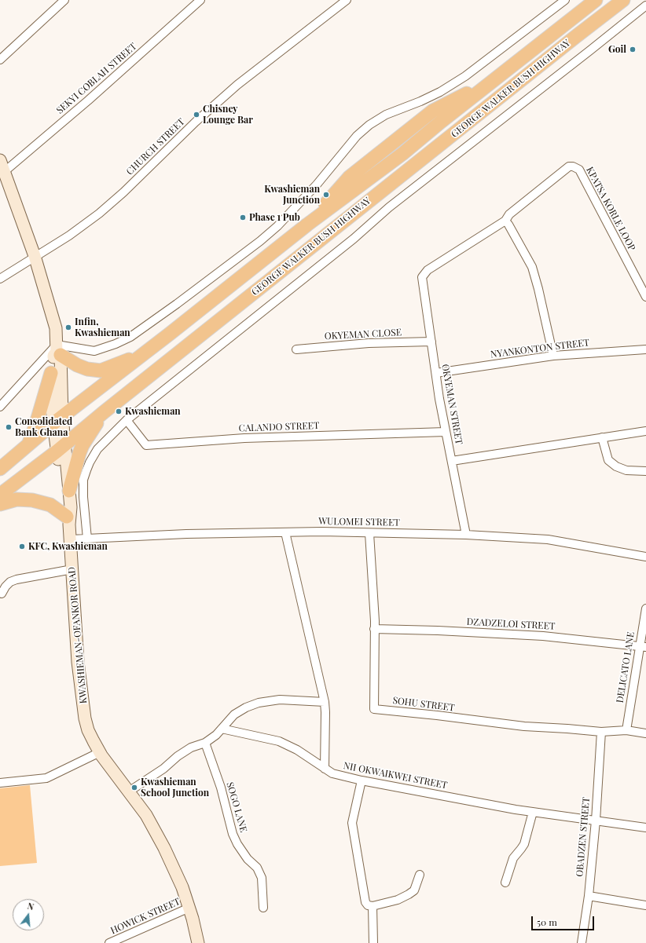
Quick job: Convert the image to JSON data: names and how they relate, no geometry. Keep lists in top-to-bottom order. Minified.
{"streets":{"highway":["GEORGE WALKER BUSH HIGHWAY"],"main road":["KWASHIEMAN-OFANKOR ROAD"],"street":["SEKYI COBLAH STREET","CHURCH STREET","KPATSA KORLE LOOP","OKYEMAN CLOSE","NYANKONTON STREET","OKYEMAN STREET","CALANDO STREET","WULOMEI STREET","DZADZELOI STREET","DELICATO LANE","SOHU STREET","NII OKWAIKWEI STREET","SOGO LANE","OBADZEN STREET","HOWICK STREET"]},"crossings":[["SEKYI COBLAH STREET","KWASHIEMAN-OFANKOR ROAD"],["GEORGE WALKER BUSH HIGHWAY","KWASHIEMAN-OFANKOR ROAD"],["CHURCH STREET","KWASHIEMAN-OFANKOR ROAD"],["KPATSA KORLE LOOP","OKYEMAN STREET"],["OKYEMAN CLOSE","OKYEMAN STREET"],["NYANKONTON STREET","OKYEMAN STREET"],["OKYEMAN STREET","CALANDO STREET"],["OKYEMAN STREET","WULOMEI STREET"],["WULOMEI STREET","KWASHIEMAN-OFANKOR ROAD"],["WULOMEI STREET","SOHU STREET"],["DZADZELOI STREET","DELICATO LANE"],["DZADZELOI STREET","SOHU STREET"],["KWASHIEMAN-OFANKOR ROAD","HOWICK STREET"],["DELICATO LANE","SOHU STREET"],["SOHU STREET","OBADZEN STREET"],["NII OKWAIKWEI STREET","OBADZEN STREET"]],"places":["Goil","Chisney Lounge Bar","Kwashieman Junction","Phase 1 Pub","Infin, Kwashieman","Kwashieman","Consolidated Bank Ghana","KFC, Kwashieman","Kwashieman School Junction"],"scale_bar":"50 m","north":"top"}
